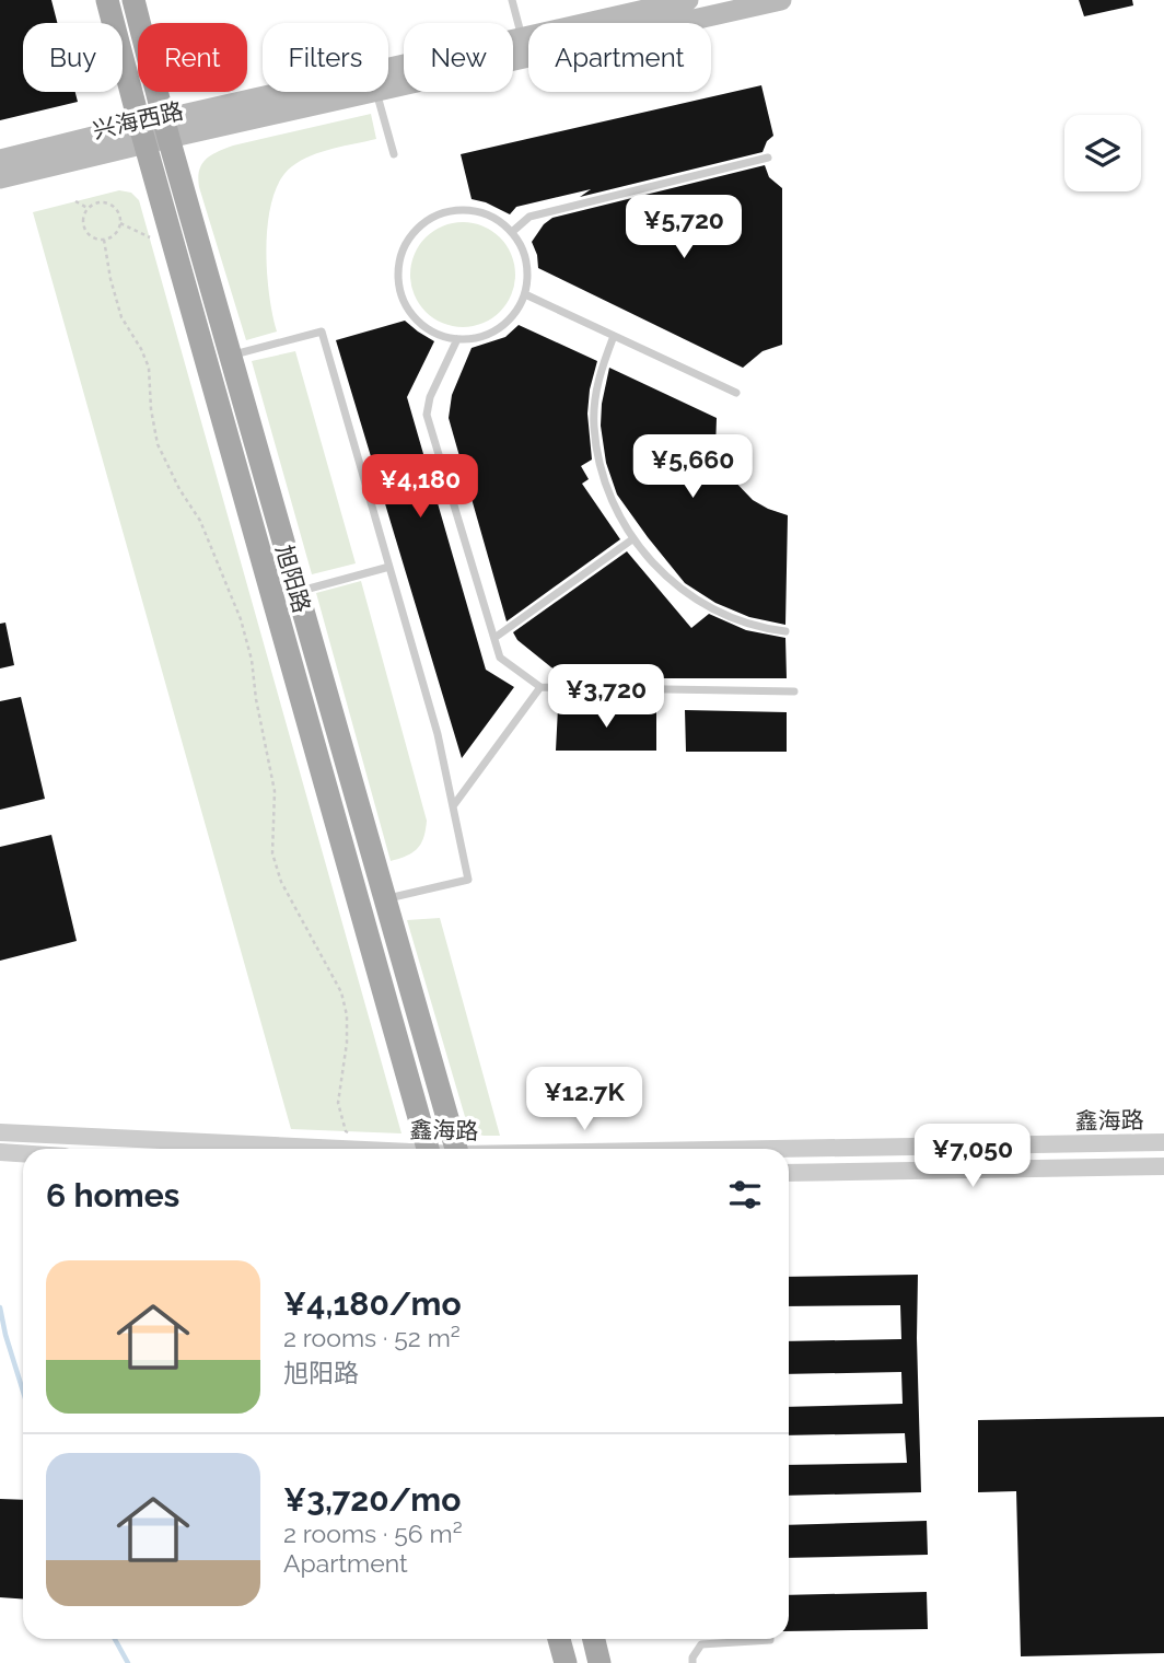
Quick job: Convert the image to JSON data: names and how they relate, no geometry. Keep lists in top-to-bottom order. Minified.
{"streets":{"main road":["兴海西路","旭阳路"],"street":["鑫海路"]},"crossings":[["兴海西路","旭阳路"]],"page":{"chip":["Buy","Rent","Filters","New","Apartment"],"price":["¥5,720","¥5,660","¥4,180","¥3,720","¥12.7K","¥7,050"],"heading":"6 homes","list":[{"name":"¥4,180/mo","note":"2 rooms · 52 m² · 旭阳路"},{"name":"¥3,720/mo","note":"2 rooms · 56 m² · Apartment"}]}}
